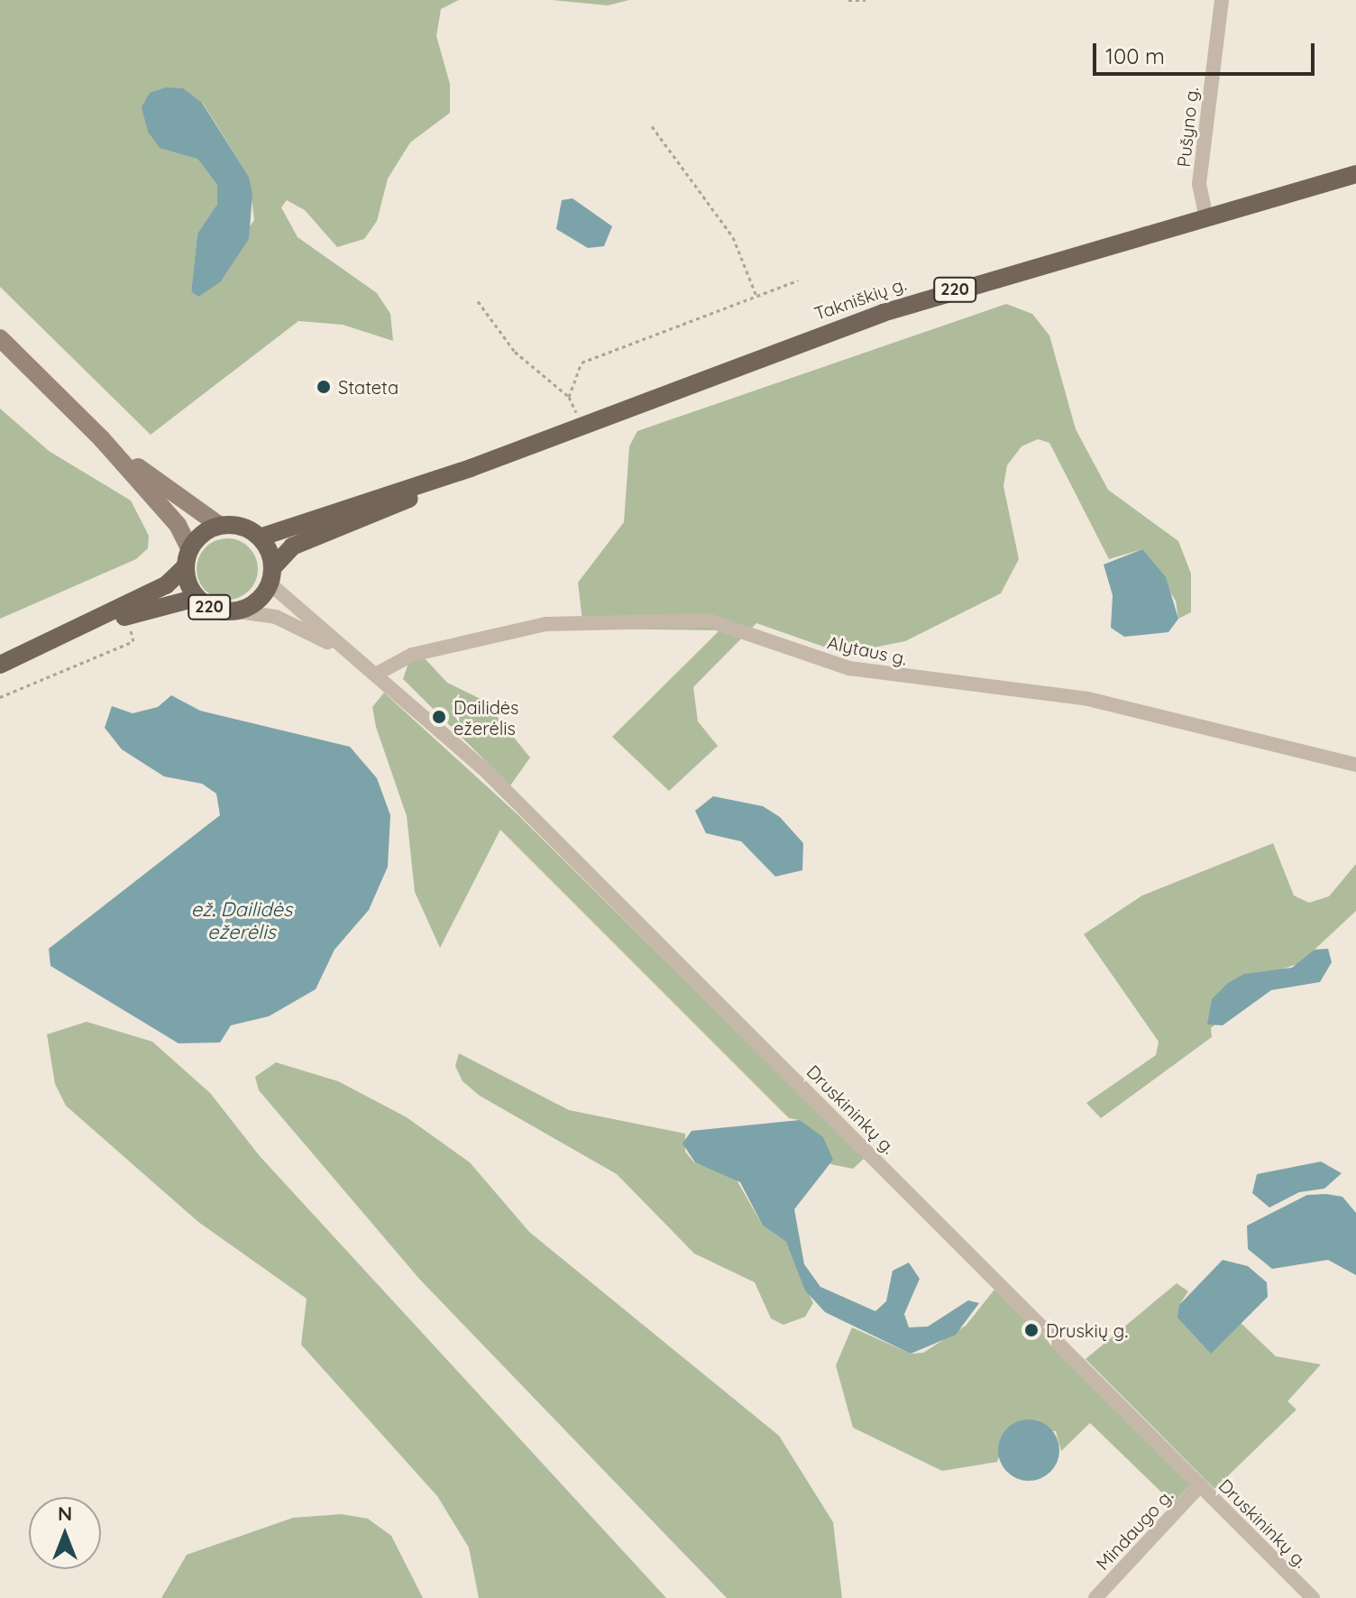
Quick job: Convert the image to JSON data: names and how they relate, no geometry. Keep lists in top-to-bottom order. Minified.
{"streets":{"main road":["220","Takniškių g."],"street":["Pušyno g.","Alytaus g.","Druskininkų g.","Mindaugo g."]},"crossings":[["Pušyno g.","Takniškių g."],["220","Takniškių g."],["Alytaus g.","Druskininkų g."],["Druskininkų g.","Mindaugo g."]],"water":["ež. Dailidės ežerėlis"],"places":["Stateta","Dailidės ežerėlis","Druskių g."],"scale_bar":"100 m","north":"top"}
